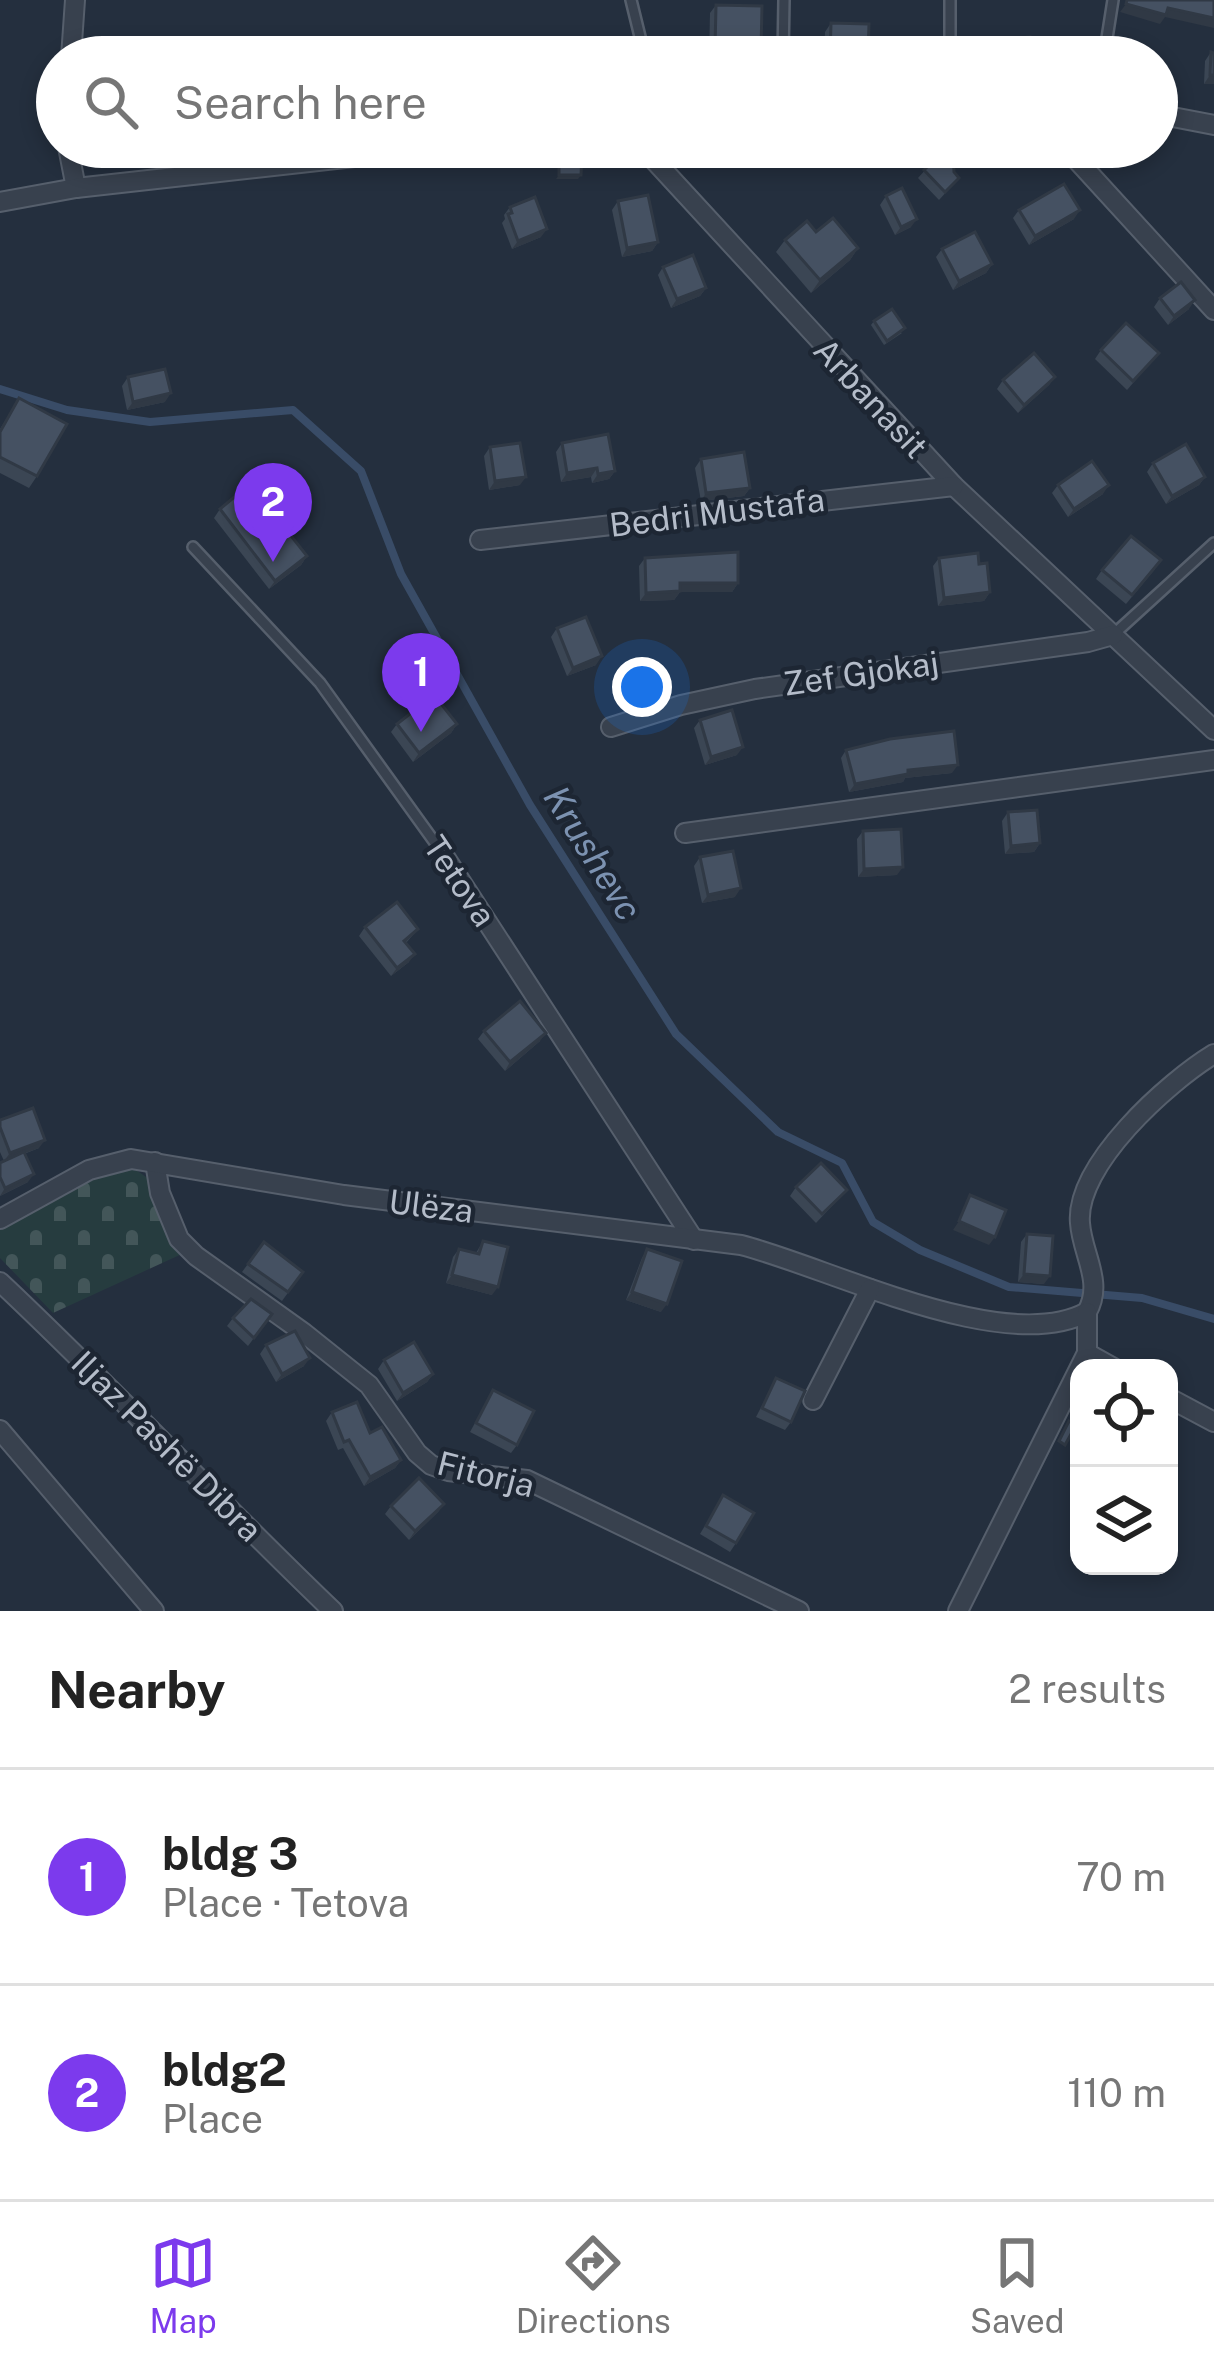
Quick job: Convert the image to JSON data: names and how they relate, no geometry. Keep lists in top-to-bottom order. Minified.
{"streets":{"street":["Arbanasit","Bedri Mustafa","Zef Gjokaj","Tetova","Ulëza","Iljaz Pashë Dibra","Fitorja"]},"crossings":[["Arbanasit","Bedri Mustafa"],["Arbanasit","Zef Gjokaj"],["Tetova","Ulëza"],["Ulëza","Fitorja"]],"water":["Krushevc"],"page":{"search":"Search here","pins":["2","1"],"heading":["Nearby","2 results"],"list":[{"mark":"1","name":"bldg 3","note":"Place · Tetova","value":"70 m"},{"mark":"2","name":"bldg2","note":"Place","value":"110 m"}],"nav":["Map","Directions","Saved"]}}
